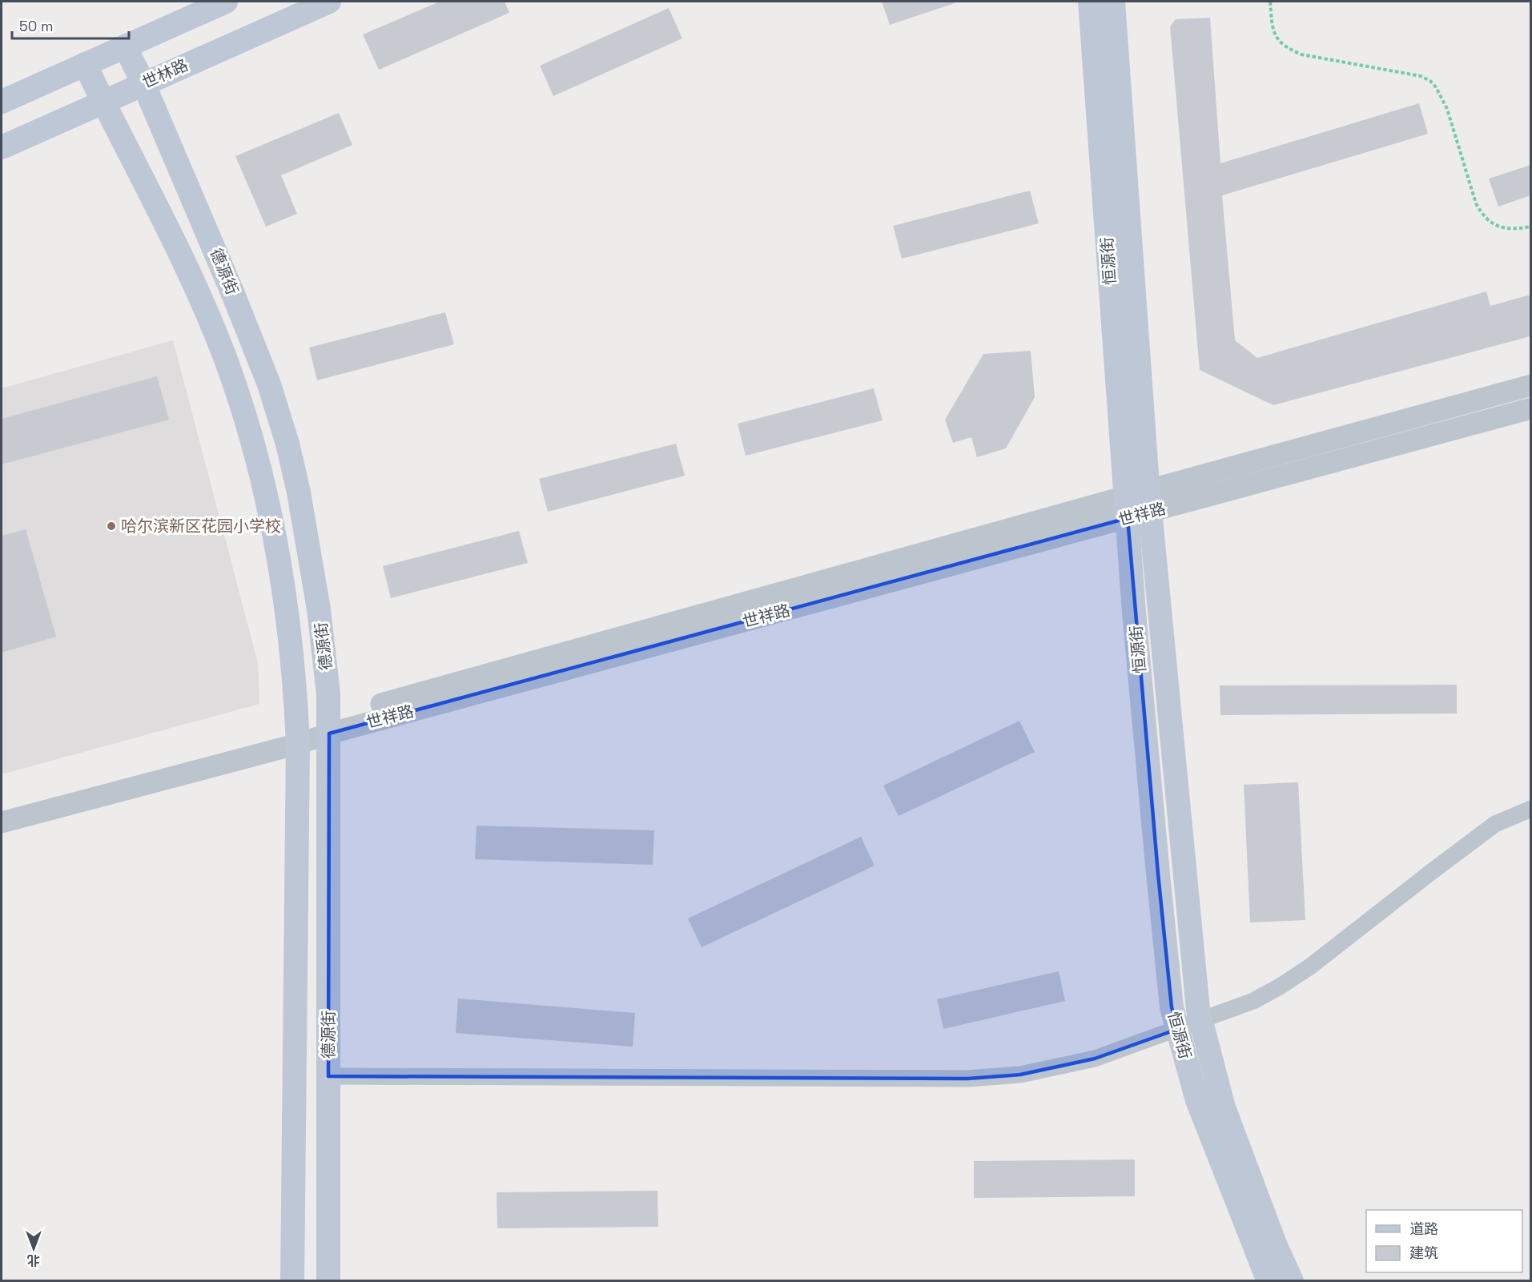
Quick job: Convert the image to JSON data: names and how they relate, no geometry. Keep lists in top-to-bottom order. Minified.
{"streets":{"main road":["世林路","恒源街","德源街"],"street":["世祥路"]},"crossings":[["世林路","德源街"],["恒源街","世祥路"],["德源街","世祥路"]],"places":["哈尔滨新区花园小学校"],"legend":["道路","建筑"],"scale_bar":"50 m","north":"bottom"}
